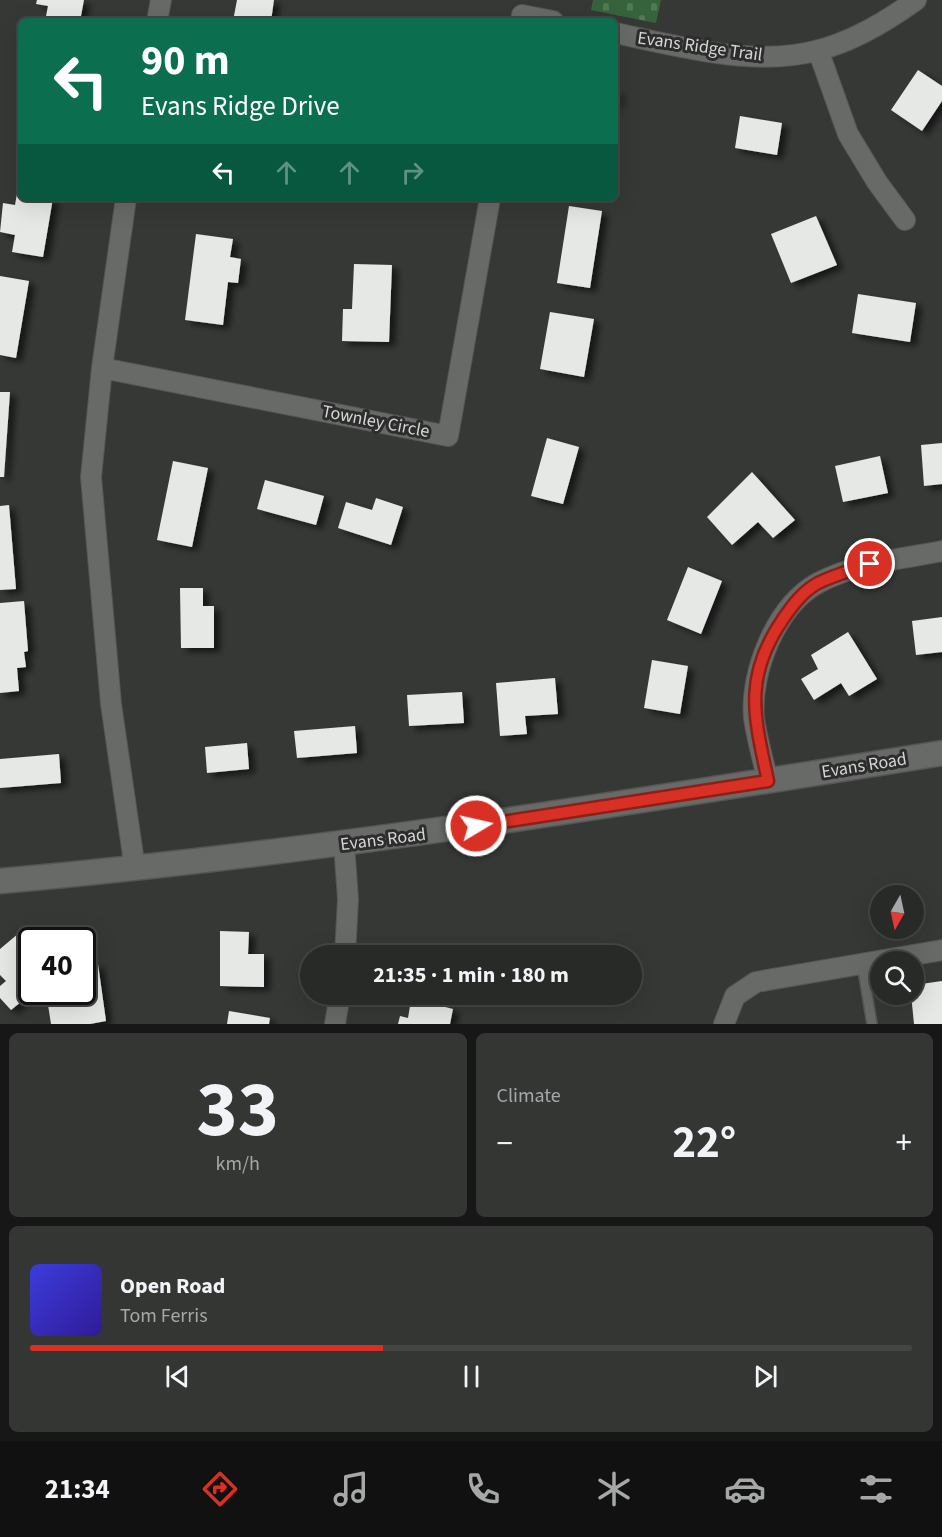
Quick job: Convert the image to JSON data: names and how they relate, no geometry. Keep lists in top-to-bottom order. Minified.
{"streets":{"street":["Evans Ridge Trail","Townley Circle","Evans Road"]},"north":"bottom","page":{"turn":["90 m","Evans Ridge Drive"],"limit":"40","trip":"21:35 · 1 min · 180 m","tile":[["33","km/h"],"Climate"],"heat":["−","22°","+"],"song":["Open Road","Tom Ferris"],"tabs":"21:34"}}
